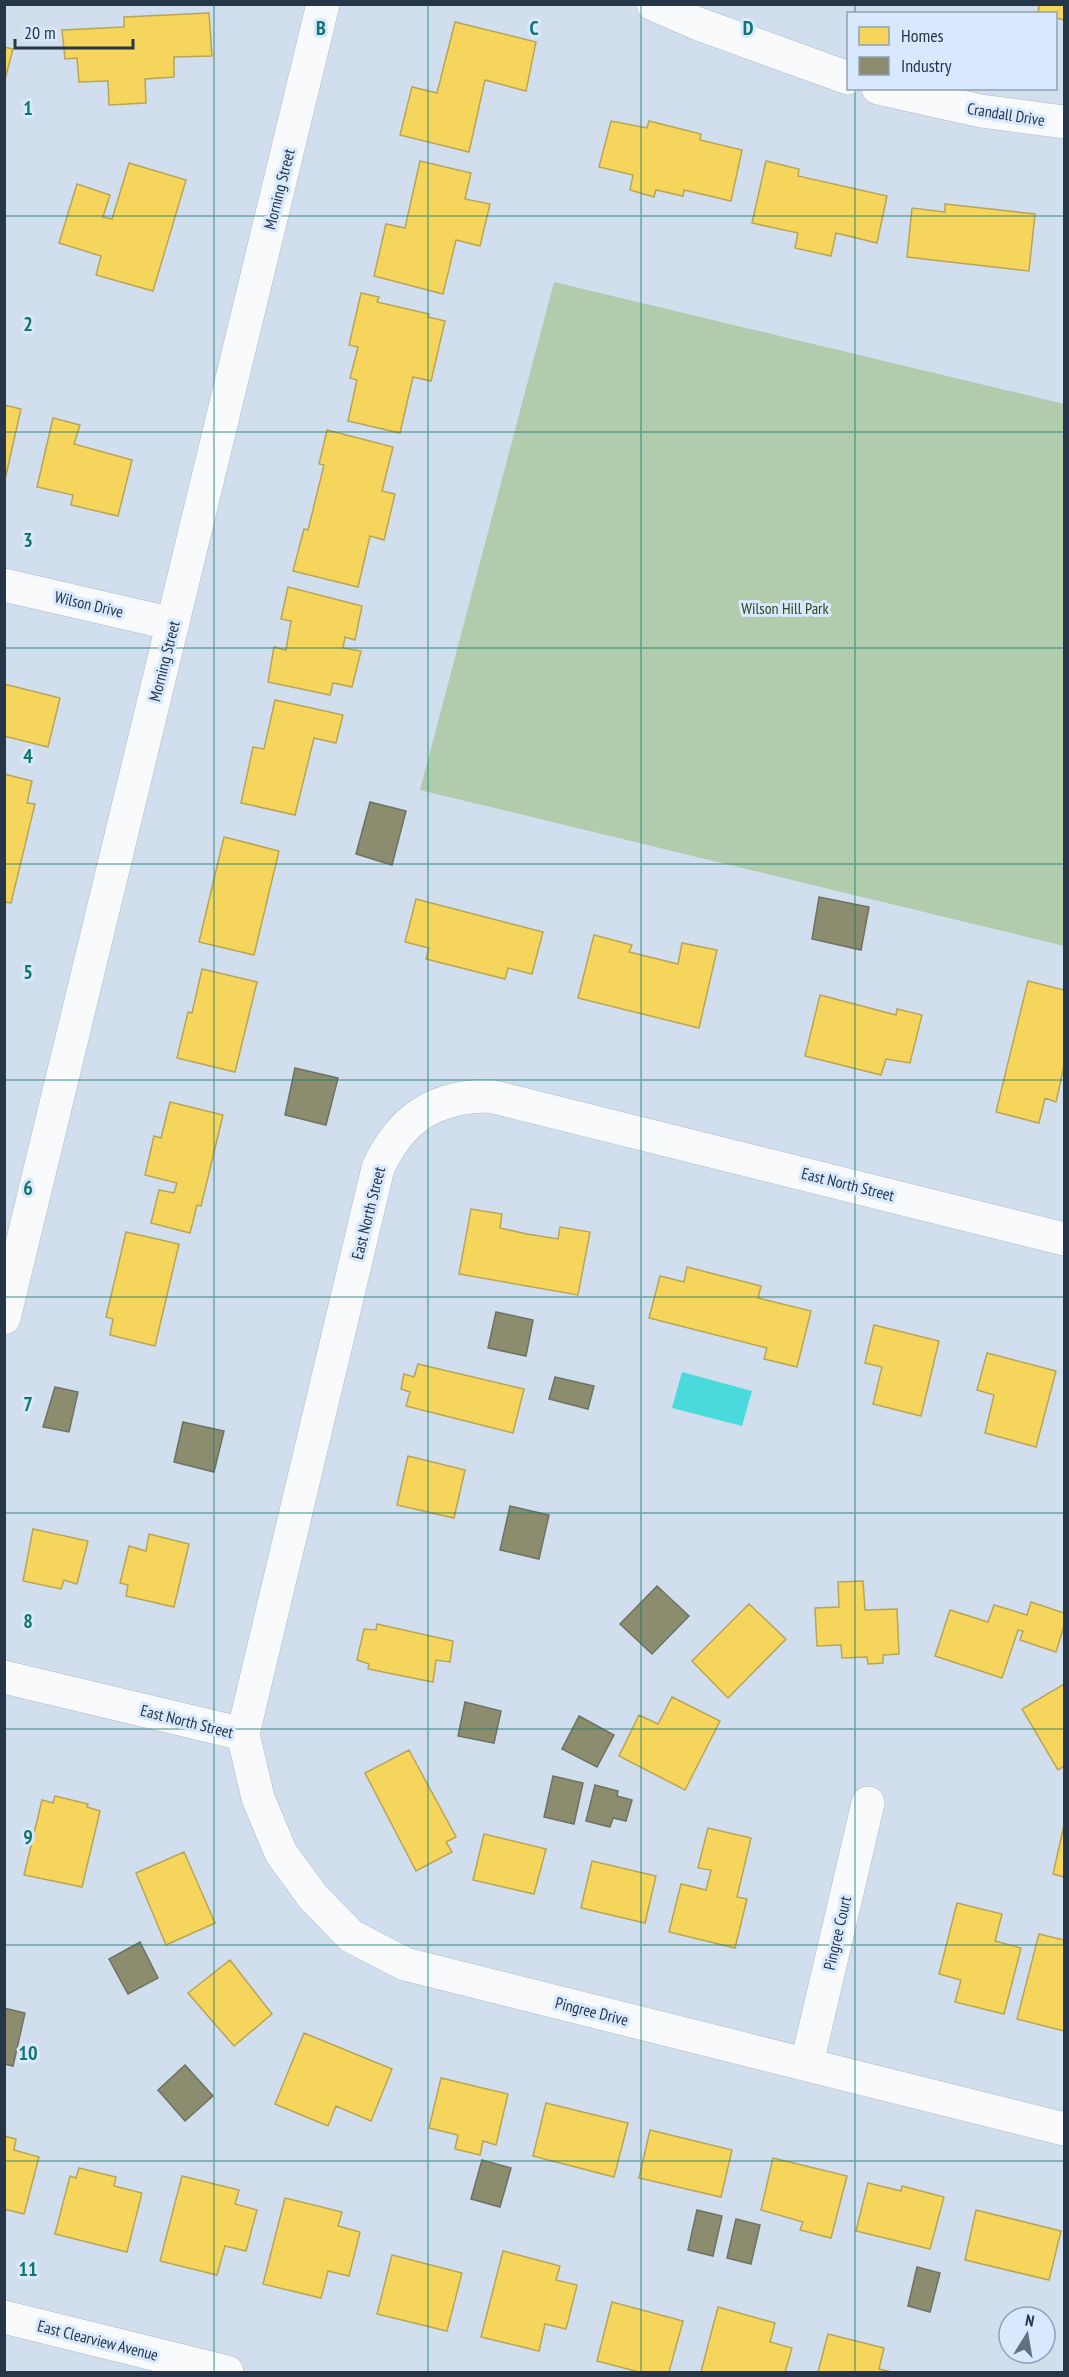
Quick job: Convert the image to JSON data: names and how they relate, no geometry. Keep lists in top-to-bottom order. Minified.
{"streets":{"street":["Crandall Drive","Morning Street","Wilson Drive","East North Street","Pingree Court","Pingree Drive","East Clearview Avenue"]},"crossings":[["Morning Street","Wilson Drive"],["East North Street","Pingree Drive"],["Pingree Court","Pingree Drive"]],"parks":["Wilson Hill Park"],"legend":["Homes","Industry"],"scale_bar":"20 m","north":"top","grid":{"columns":["B","C","D"],"rows":["1","2","3","4","5","6","7","8","9","10","11"]}}
